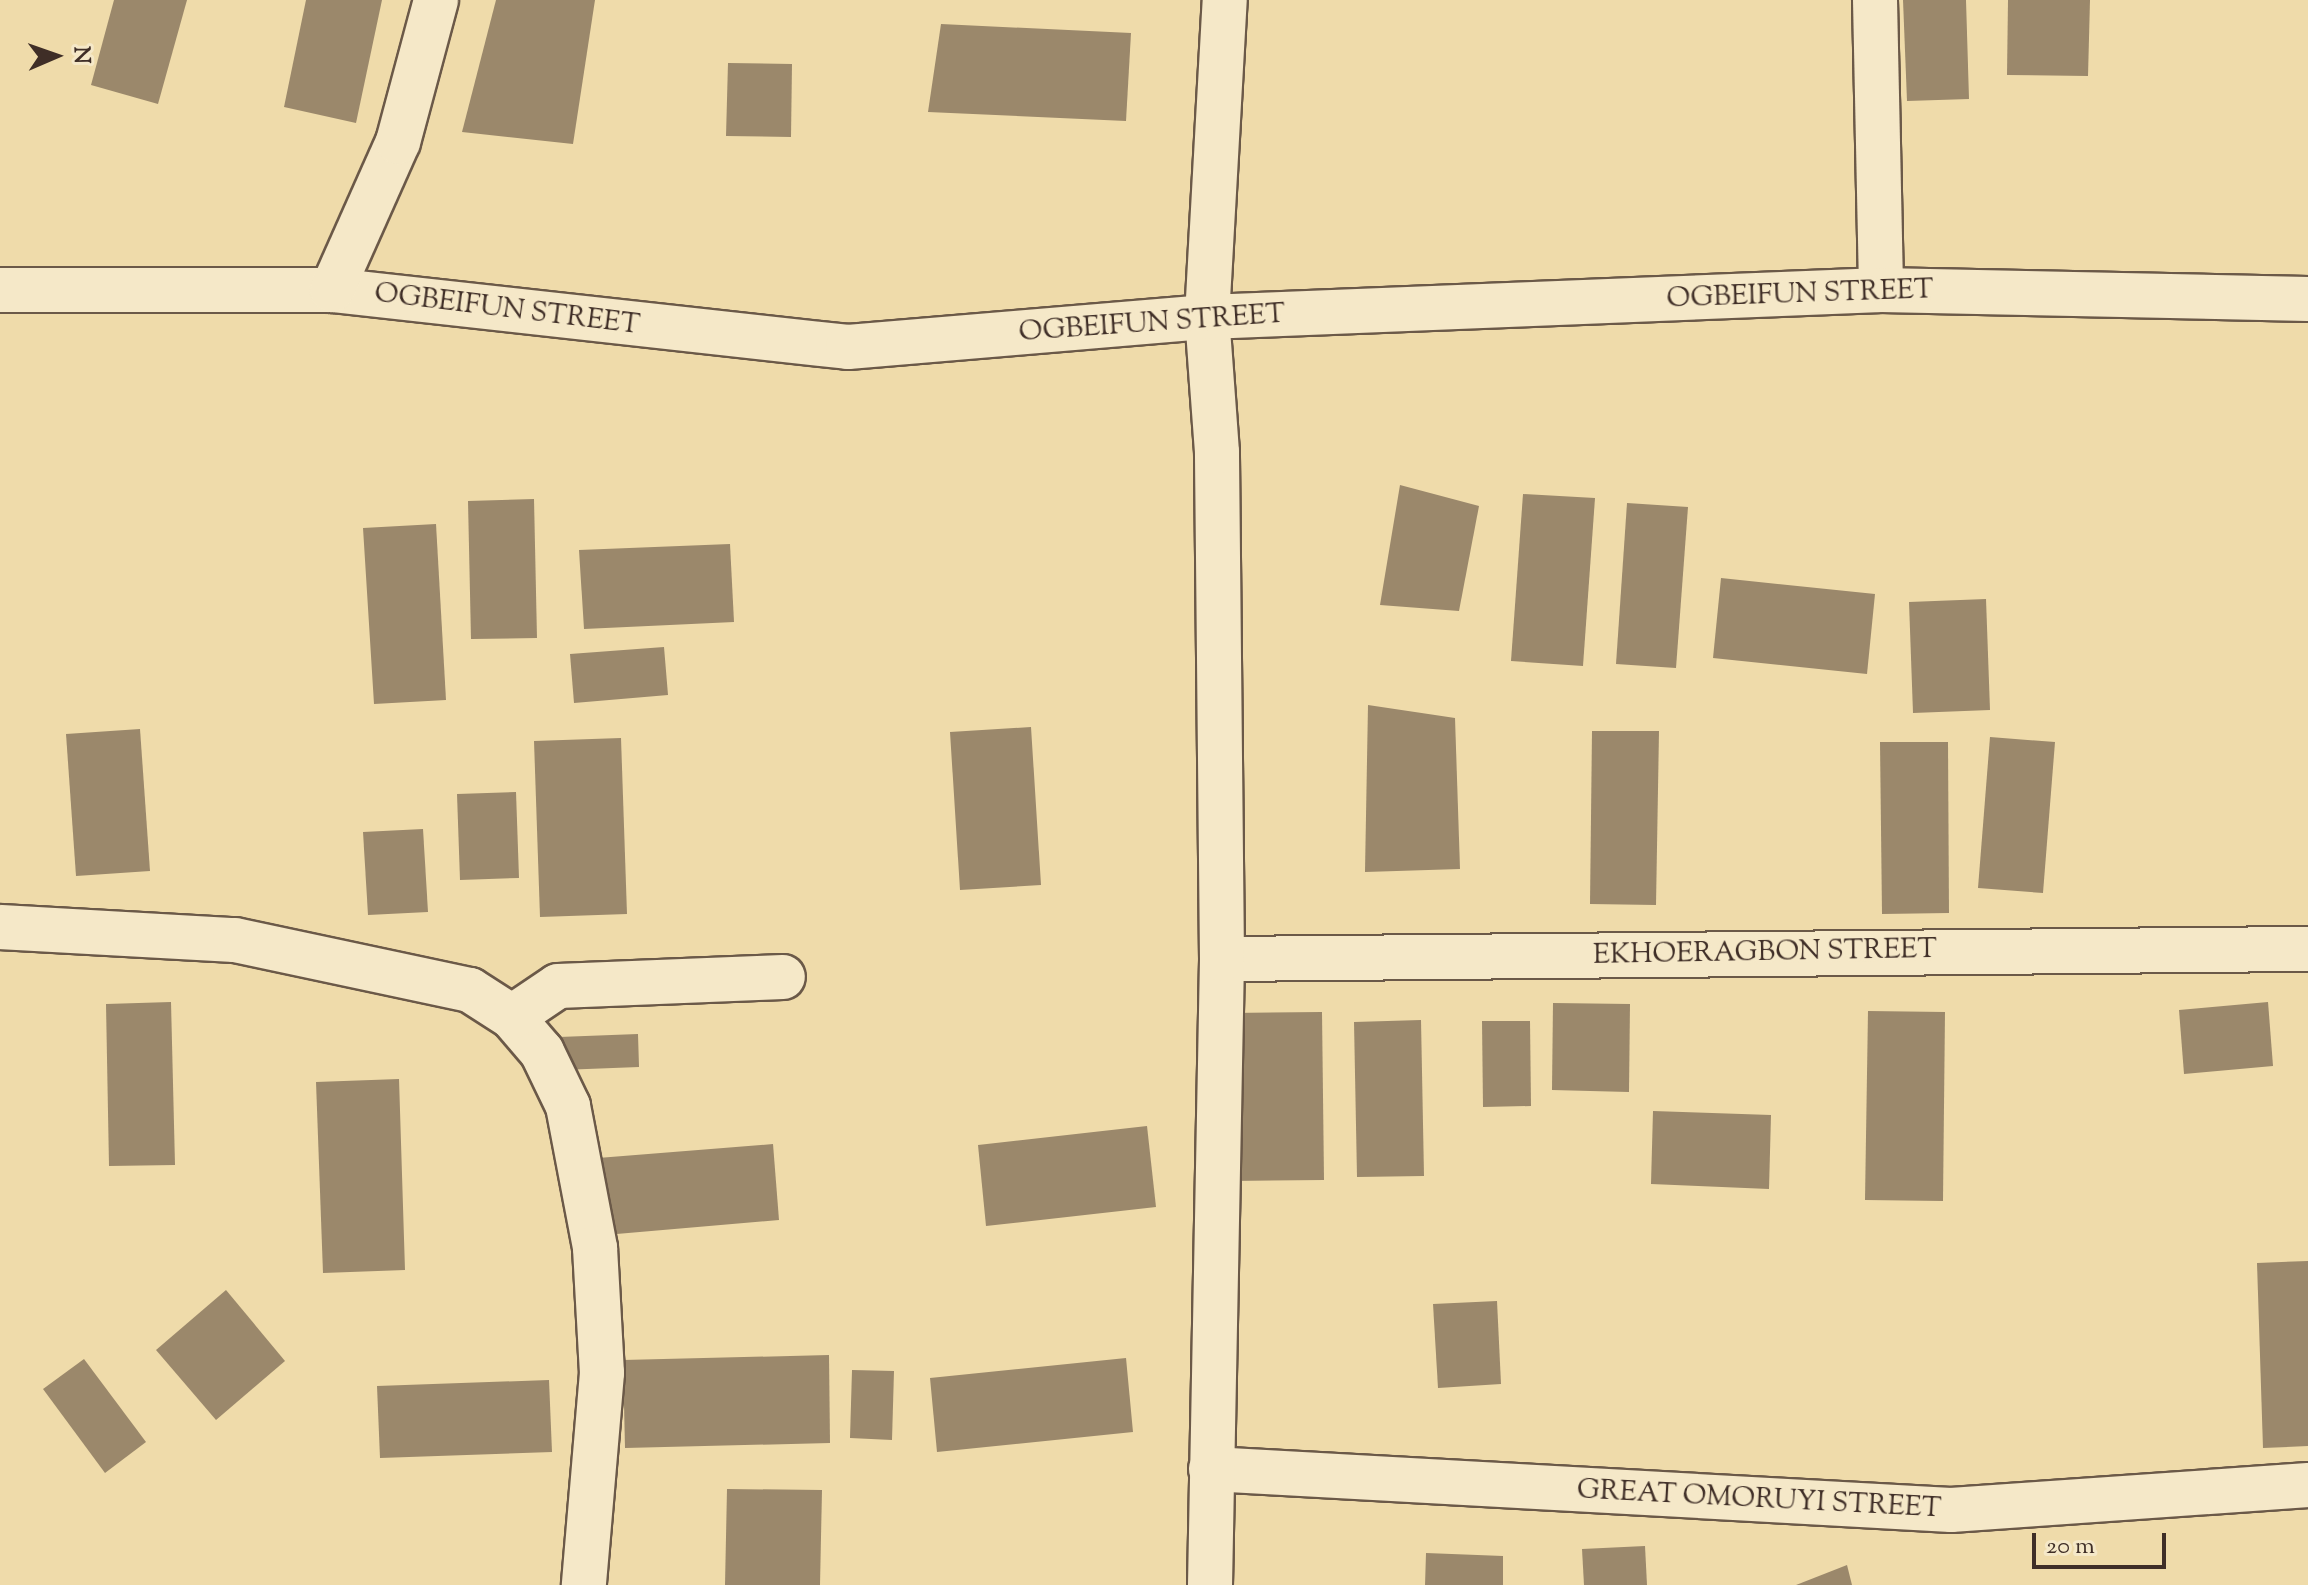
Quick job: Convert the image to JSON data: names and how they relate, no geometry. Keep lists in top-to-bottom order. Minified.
{"streets":{"street":["OGBEIFUN STREET","EKHOERAGBON STREET","GREAT OMORUYI STREET"]},"scale_bar":"20 m","north":"right"}
